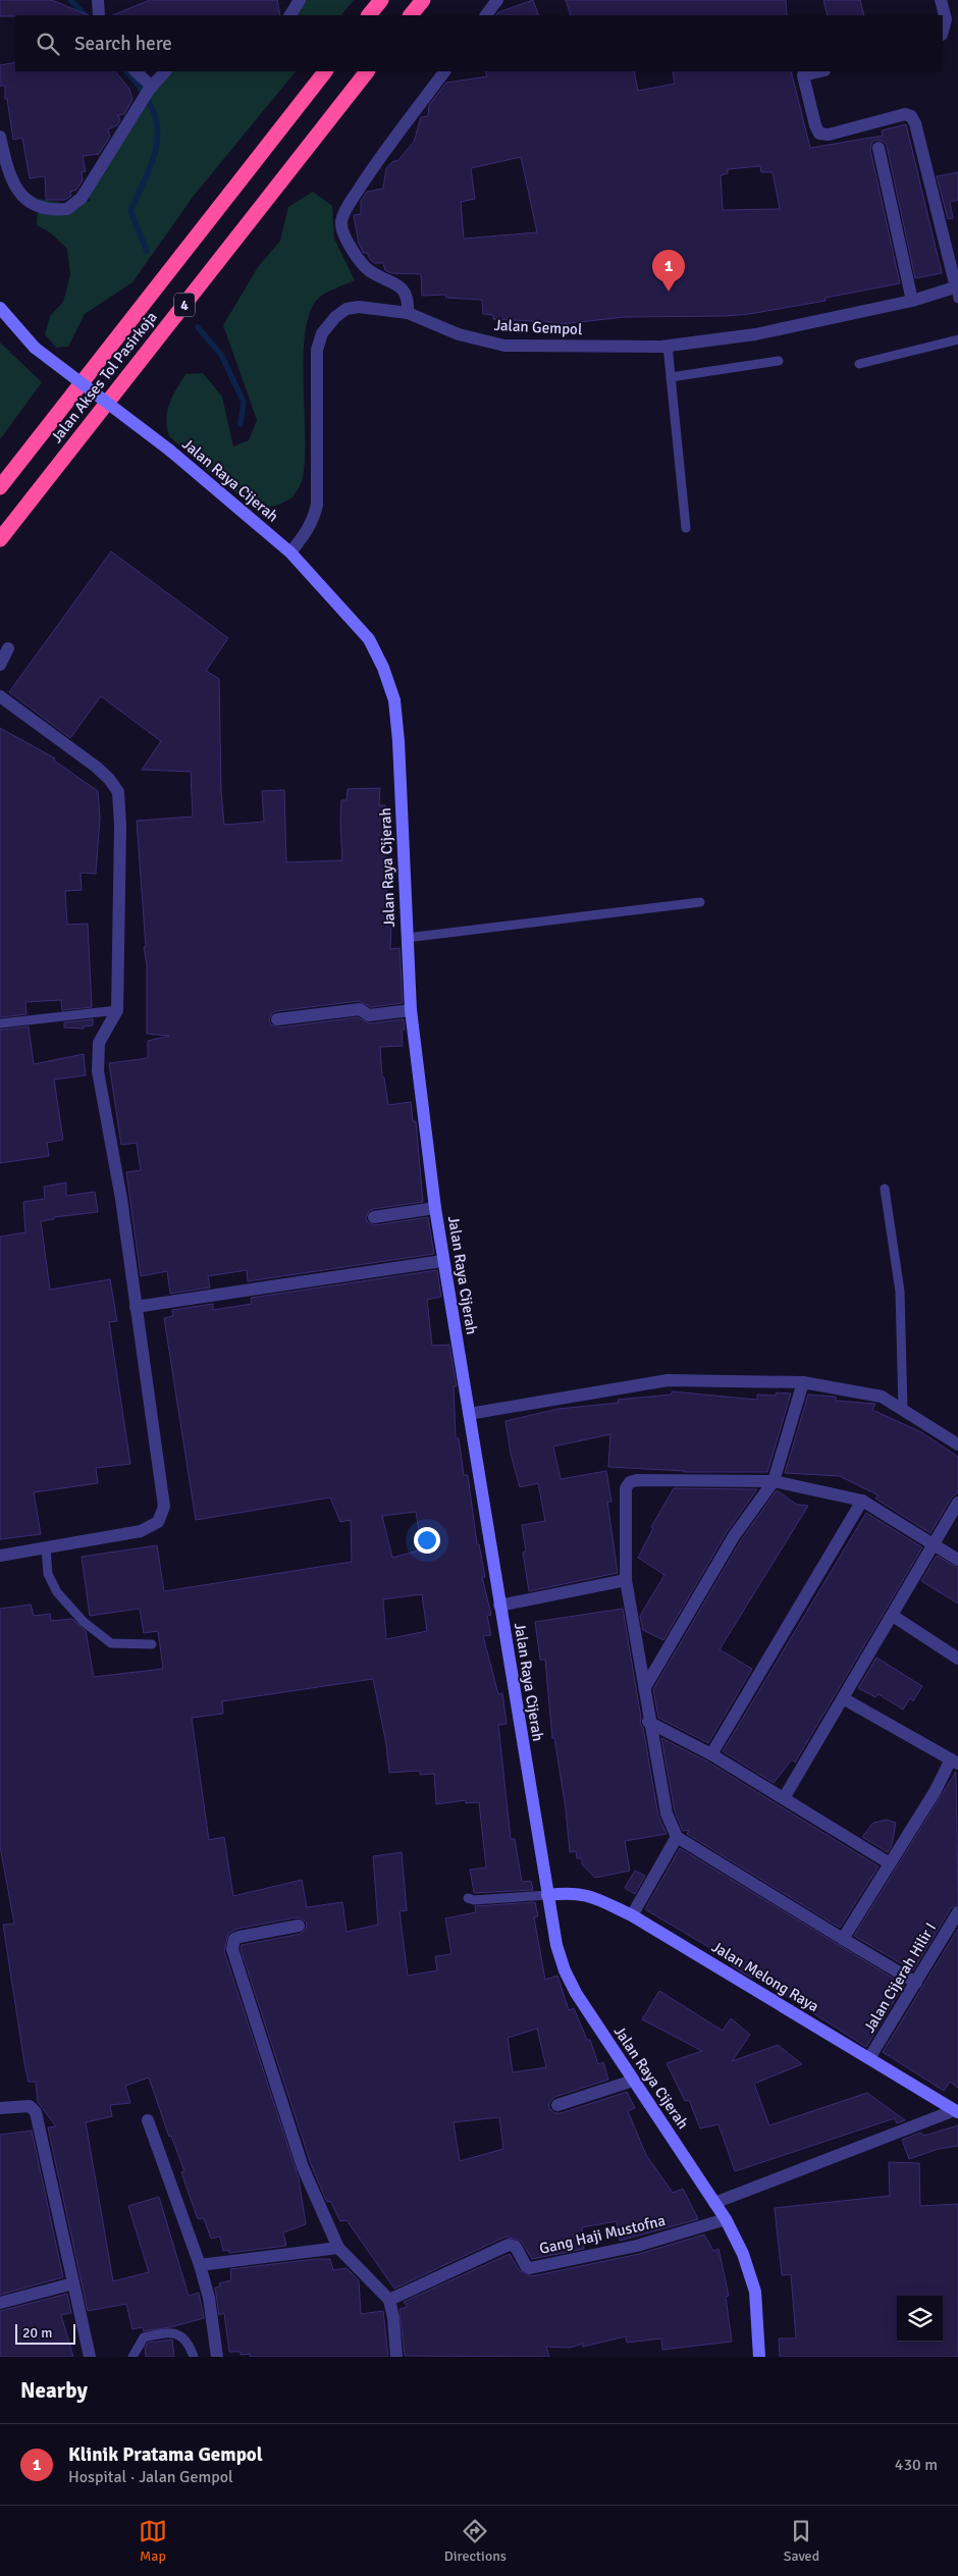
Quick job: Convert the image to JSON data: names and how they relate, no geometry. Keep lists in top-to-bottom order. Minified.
{"streets":{"highway":["4","Jalan Akses Tol Pasirkoja"],"main road":["Jalan Raya Cijerah","Jalan Melong Raya"],"street":["Jalan Gempol","Jalan Cijerah Hilir I","Gang Haji Mustofna"]},"crossings":[["Jalan Gempol","Jalan Raya Cijerah"],["Jalan Raya Cijerah","Jalan Melong Raya"],["Jalan Raya Cijerah","Gang Haji Mustofna"],["Jalan Melong Raya","Jalan Cijerah Hilir I"]],"scale_bar":"20 m","page":{"search":"Search here","pins":"1","scale":"20 m","heading":"Nearby","list":[{"mark":"1","name":"Klinik Pratama Gempol","note":"Hospital · Jalan Gempol","value":"430 m"}],"nav":["Map","Directions","Saved"]}}
